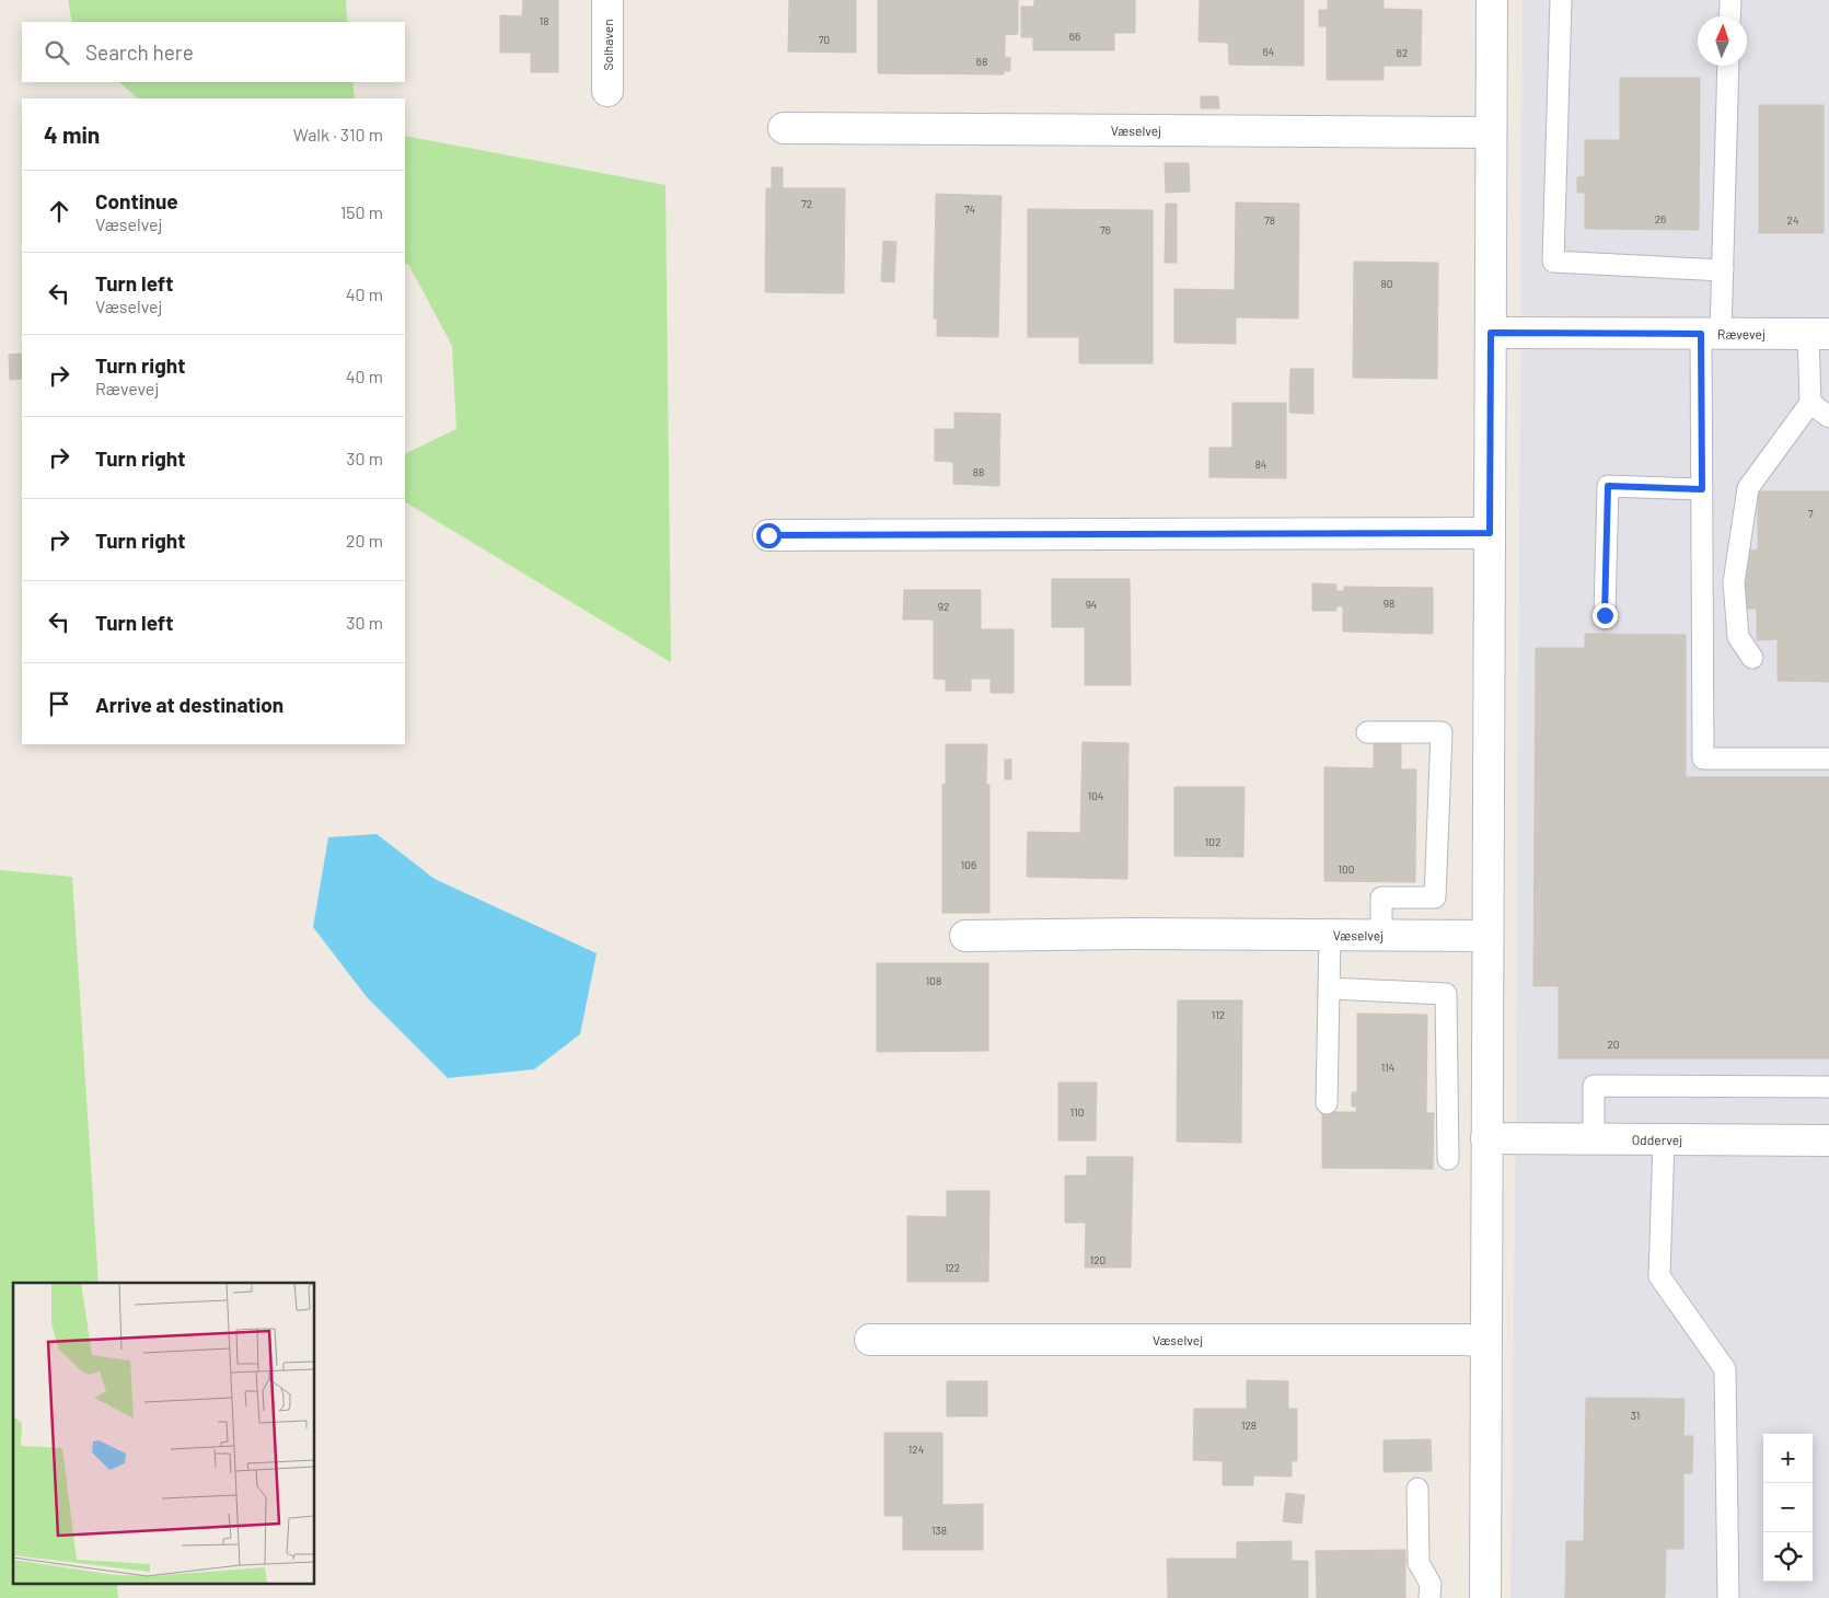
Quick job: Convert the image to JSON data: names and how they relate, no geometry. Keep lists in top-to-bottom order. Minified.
{"streets":{"street":["Solhaven","Væselvej","Rævevej","Oddervej"]},"house_numbers":["18","66","70","64","62","68","72","74","26","78","24","76","80","84","88","7","98","94","92","104","102","106","100","108","112","20","114","110","120","122","31","128","124","138"],"north":"top","page":{"search":"Search here","heading":["4 min","Walk · 310 m"],"list":[["Continue","Væselvej","150 m"],["Turn left","Væselvej","40 m"],["Turn right","Rævevej","40 m"],["Turn right","30 m"],["Turn right","20 m"],["Turn left","30 m"],"Arrive at destination"],"map_buttons":["+","−"]}}
